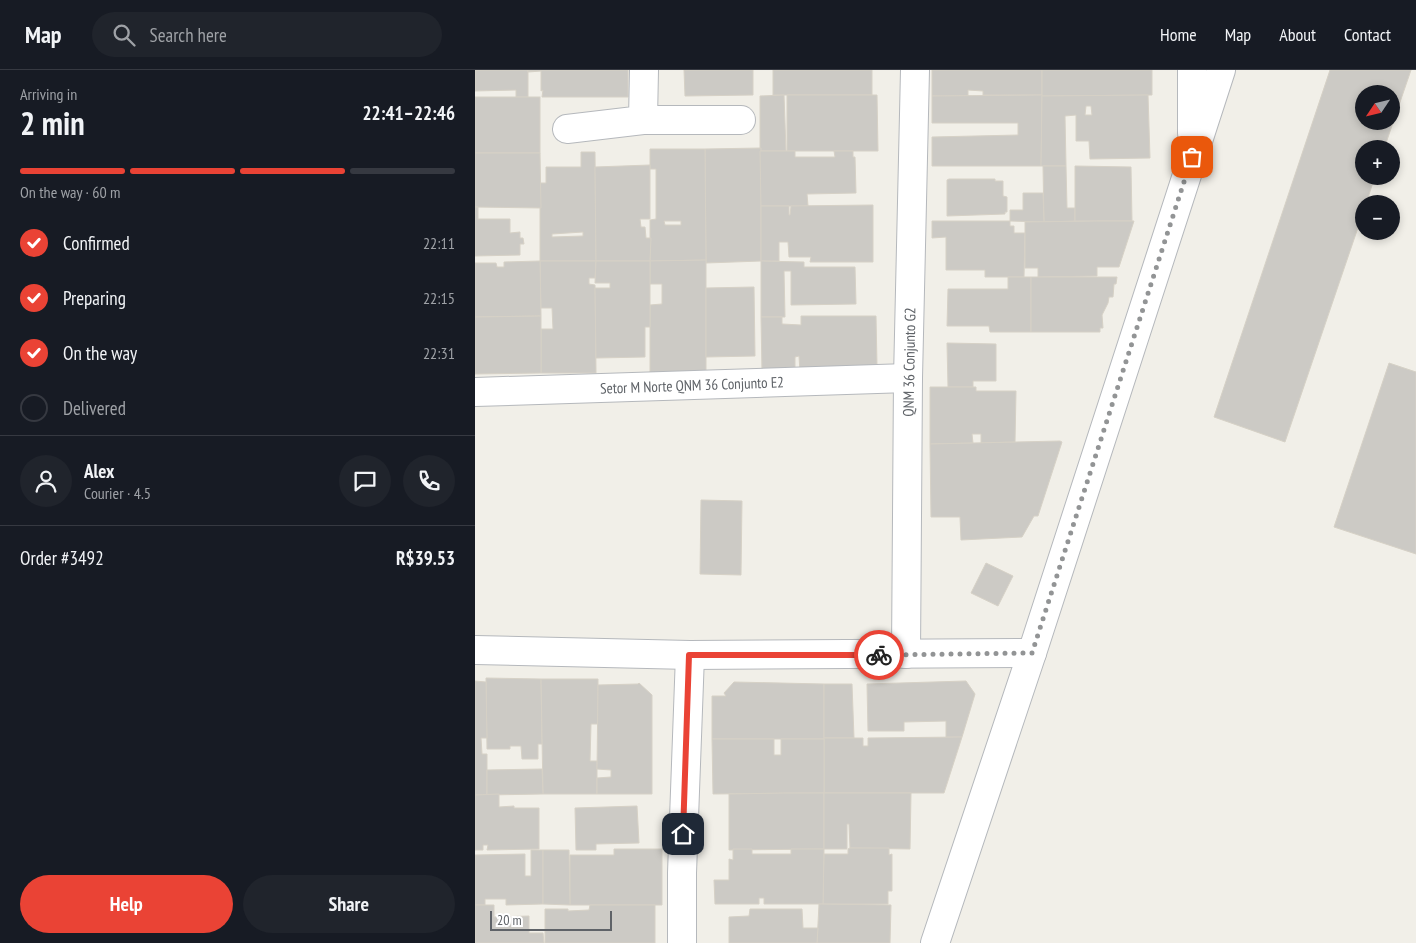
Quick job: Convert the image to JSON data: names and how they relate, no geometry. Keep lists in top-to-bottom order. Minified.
{"streets":{"street":["QNM 36 Conjunto G2","Setor M Norte QNM 36 Conjunto E2"]},"crossings":[["QNM 36 Conjunto G2","Setor M Norte QNM 36 Conjunto E2"]],"scale_bar":"20 m","north":"bottom left","page":{"header":"Map","search":"Search here","nav":["Home","Map","About","Contact"],"heading":["2 min","Arriving in","22:41–22:46"],"panel":["Alex","Courier · 4.5","Order #3492","R$39.53"],"map_buttons":["+","−"],"bar":"On the way · 60 m","list":[["Confirmed","22:11"],["Preparing","22:15"],["On the way","22:31"],"Delivered"],"buttons":["Help","Share"],"scale":"20 m"}}
